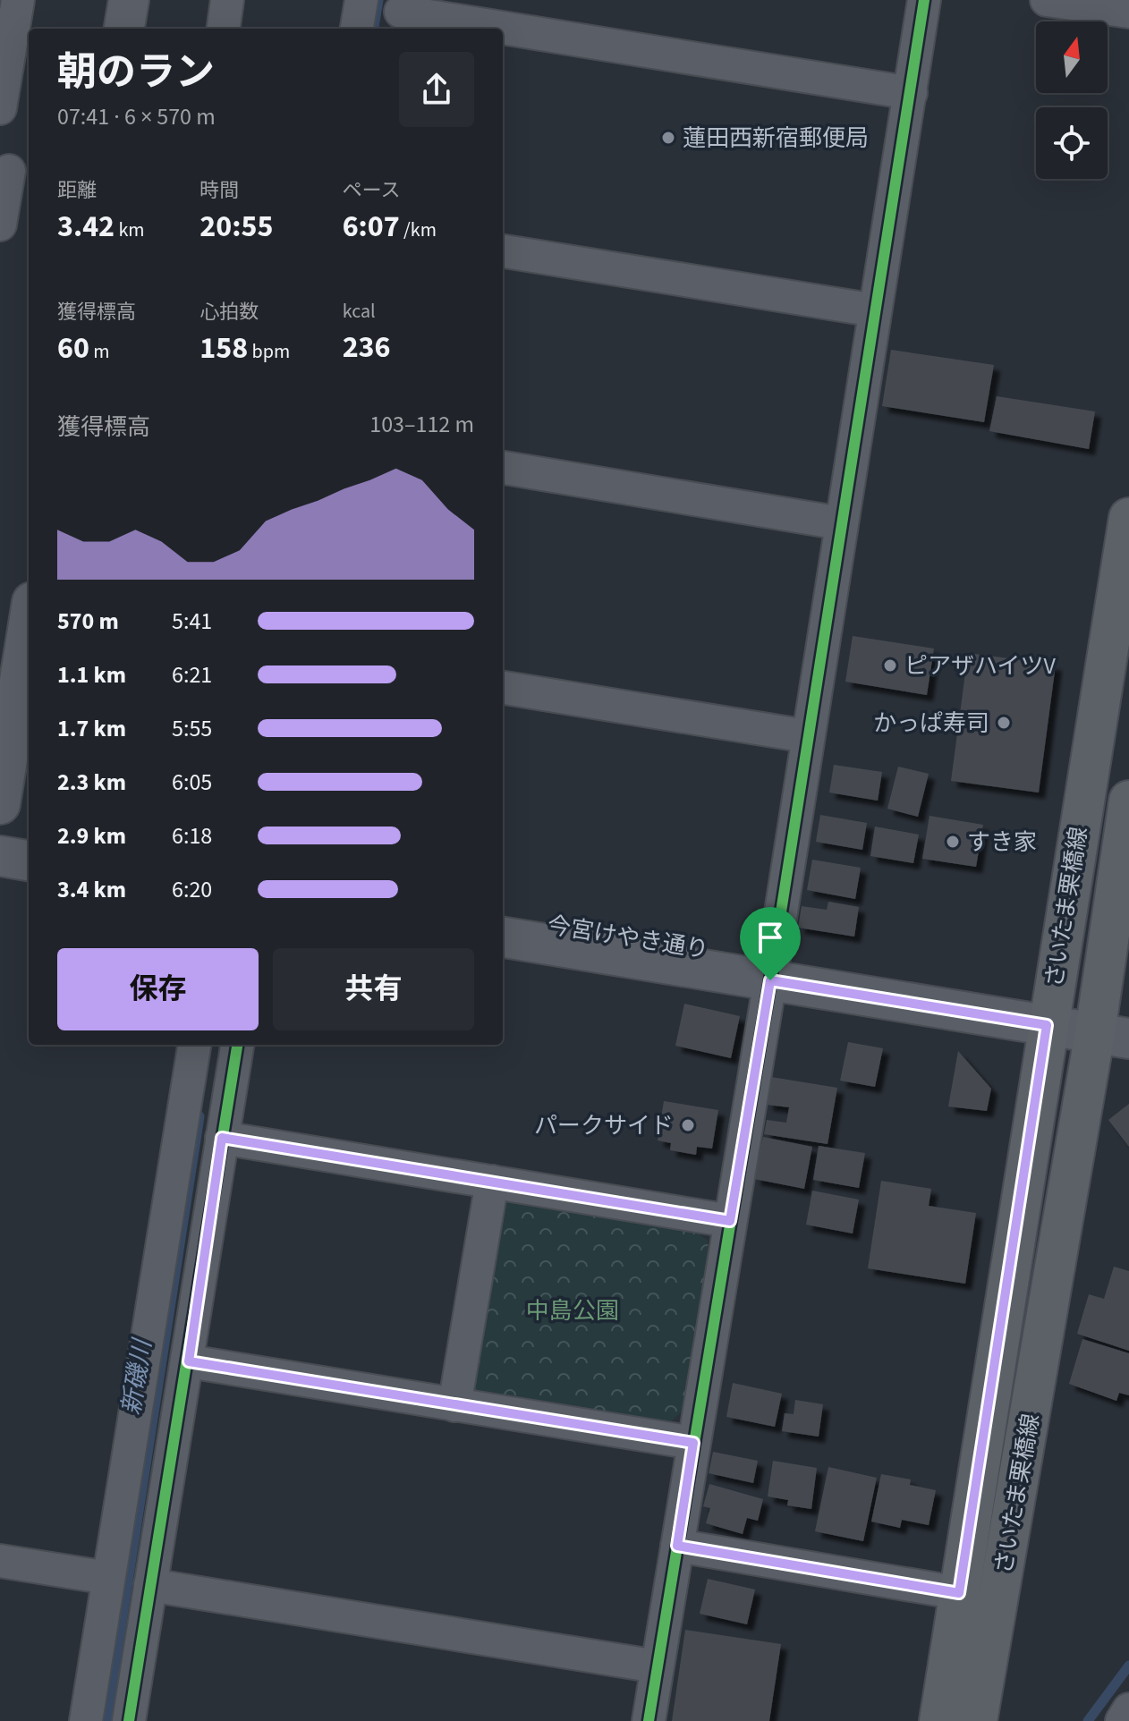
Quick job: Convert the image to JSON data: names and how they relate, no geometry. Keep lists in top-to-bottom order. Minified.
{"streets":{"main road":["さいたま栗橋線"],"street":["今宮けやき通り"]},"crossings":[["さいたま栗橋線","今宮けやき通り"]],"water":["新磯川"],"parks":["中島公園"],"places":["蓮田西新宿郵便局","ピアザハイツV","かっぱ寿司","すき家","パークサイド"],"north":"top","page":{"heading":["朝のラン","07:41 · 6 × 570 m"],"stats":[["距離","3.42 km"],["時間","20:55"],["ペース","6:07 /km"],["獲得標高","60 m"],["心拍数","158 bpm"],["kcal","236"]],"chart":["獲得標高","103–112 m"],"list":[{"name":"570 m","note":"5:41"},{"name":"1.1 km","note":"6:21"},{"name":"1.7 km","note":"5:55"},{"name":"2.3 km","note":"6:05"},{"name":"2.9 km","note":"6:18"},{"name":"3.4 km","note":"6:20"}],"buttons":["保存","共有"]}}
